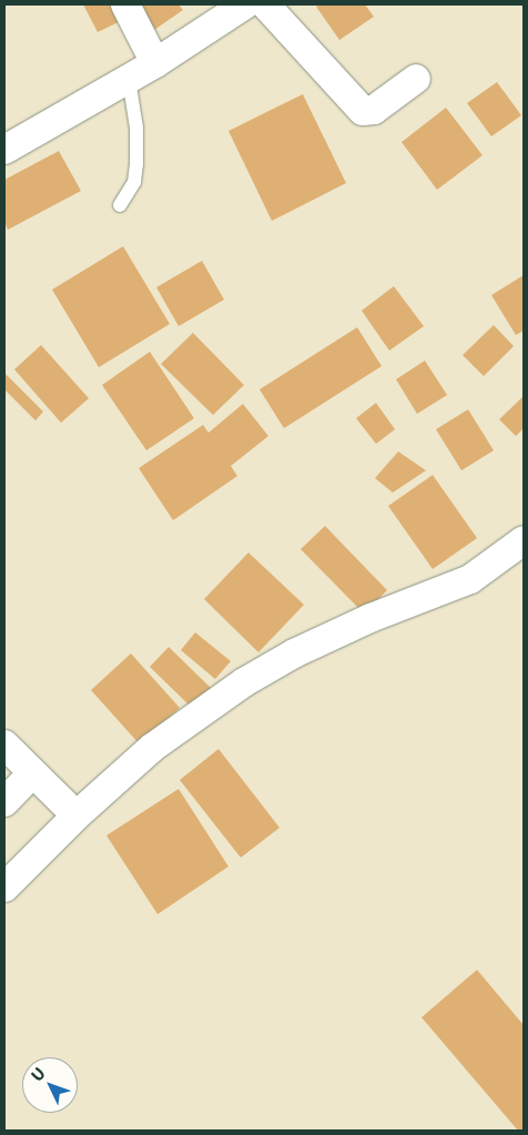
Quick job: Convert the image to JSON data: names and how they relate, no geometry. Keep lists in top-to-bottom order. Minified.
{"north":"top left"}
